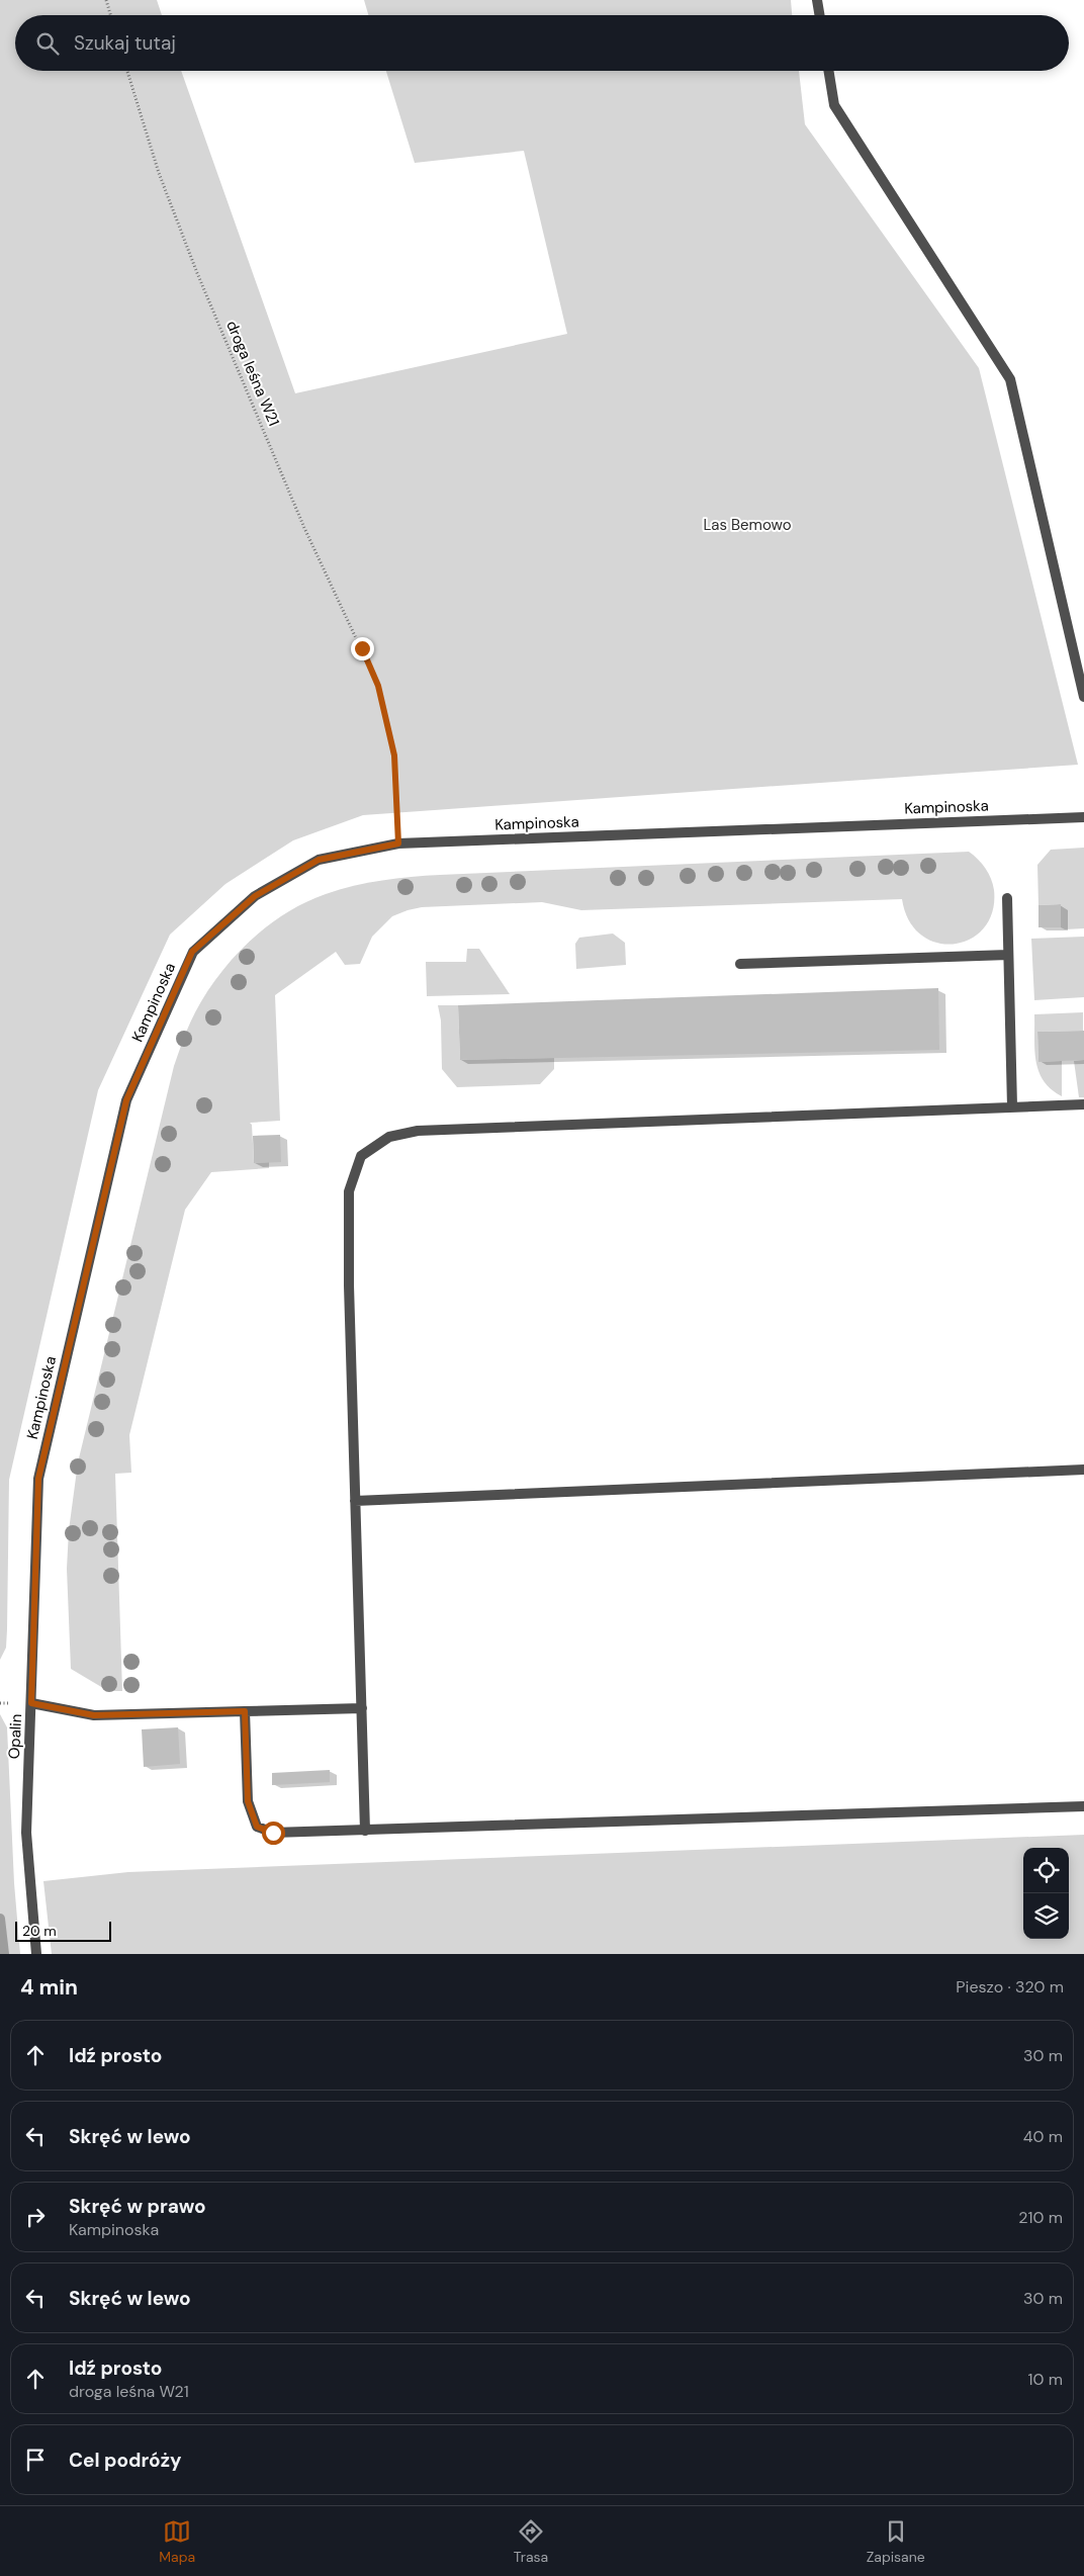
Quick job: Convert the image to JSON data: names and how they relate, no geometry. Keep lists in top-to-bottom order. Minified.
{"streets":{"street":["Kampinoska","Opalin"],"path":["droga leśna W21"]},"crossings":[["droga leśna W21","Kampinoska"],["Kampinoska","Opalin"]],"parks":["Las Bemowo"],"scale_bar":"20 m","page":{"search":"Szukaj tutaj","scale":"20 m","heading":["4 min","Pieszo · 320 m"],"list":[["Idź prosto","30 m"],["Skręć w lewo","40 m"],["Skręć w prawo","Kampinoska","210 m"],["Skręć w lewo","30 m"],["Idź prosto","droga leśna W21","10 m"],"Cel podróży"],"nav":["Mapa","Trasa","Zapisane"]}}
